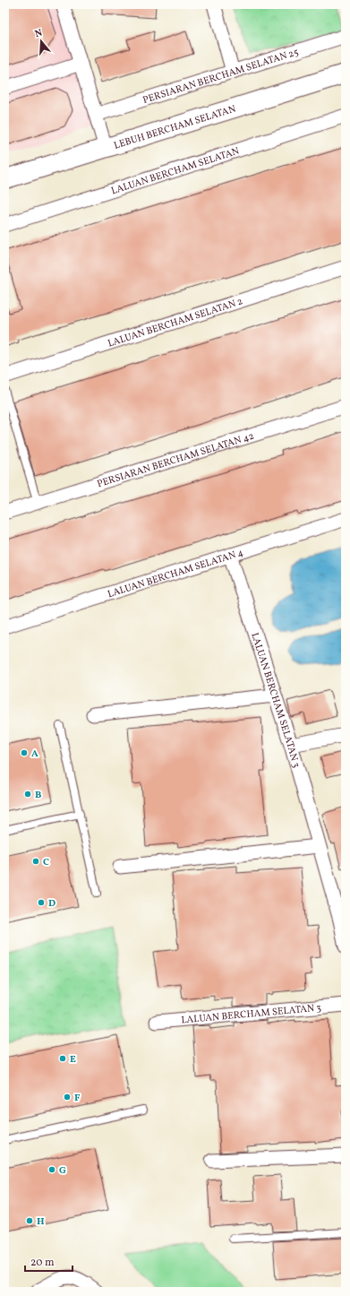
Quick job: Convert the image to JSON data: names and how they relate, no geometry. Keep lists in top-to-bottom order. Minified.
{"streets":{"street":["PERSIARAN BERCHAM SELATAN 25","LEBUH BERCHAM SELATAN","LALUAN BERCHAM SELATAN","LALUAN BERCHAM SELATAN 2","PERSIARAN BERCHAM SELATAN 42","LALUAN BERCHAM SELATAN 4","LALUAN BERCHAM SELATAN 3"]},"crossings":[["LALUAN BERCHAM SELATAN 4","LALUAN BERCHAM SELATAN 3"]],"places":["A","B","C","D","E","F","G","H"],"scale_bar":"20 m","north":"top"}
